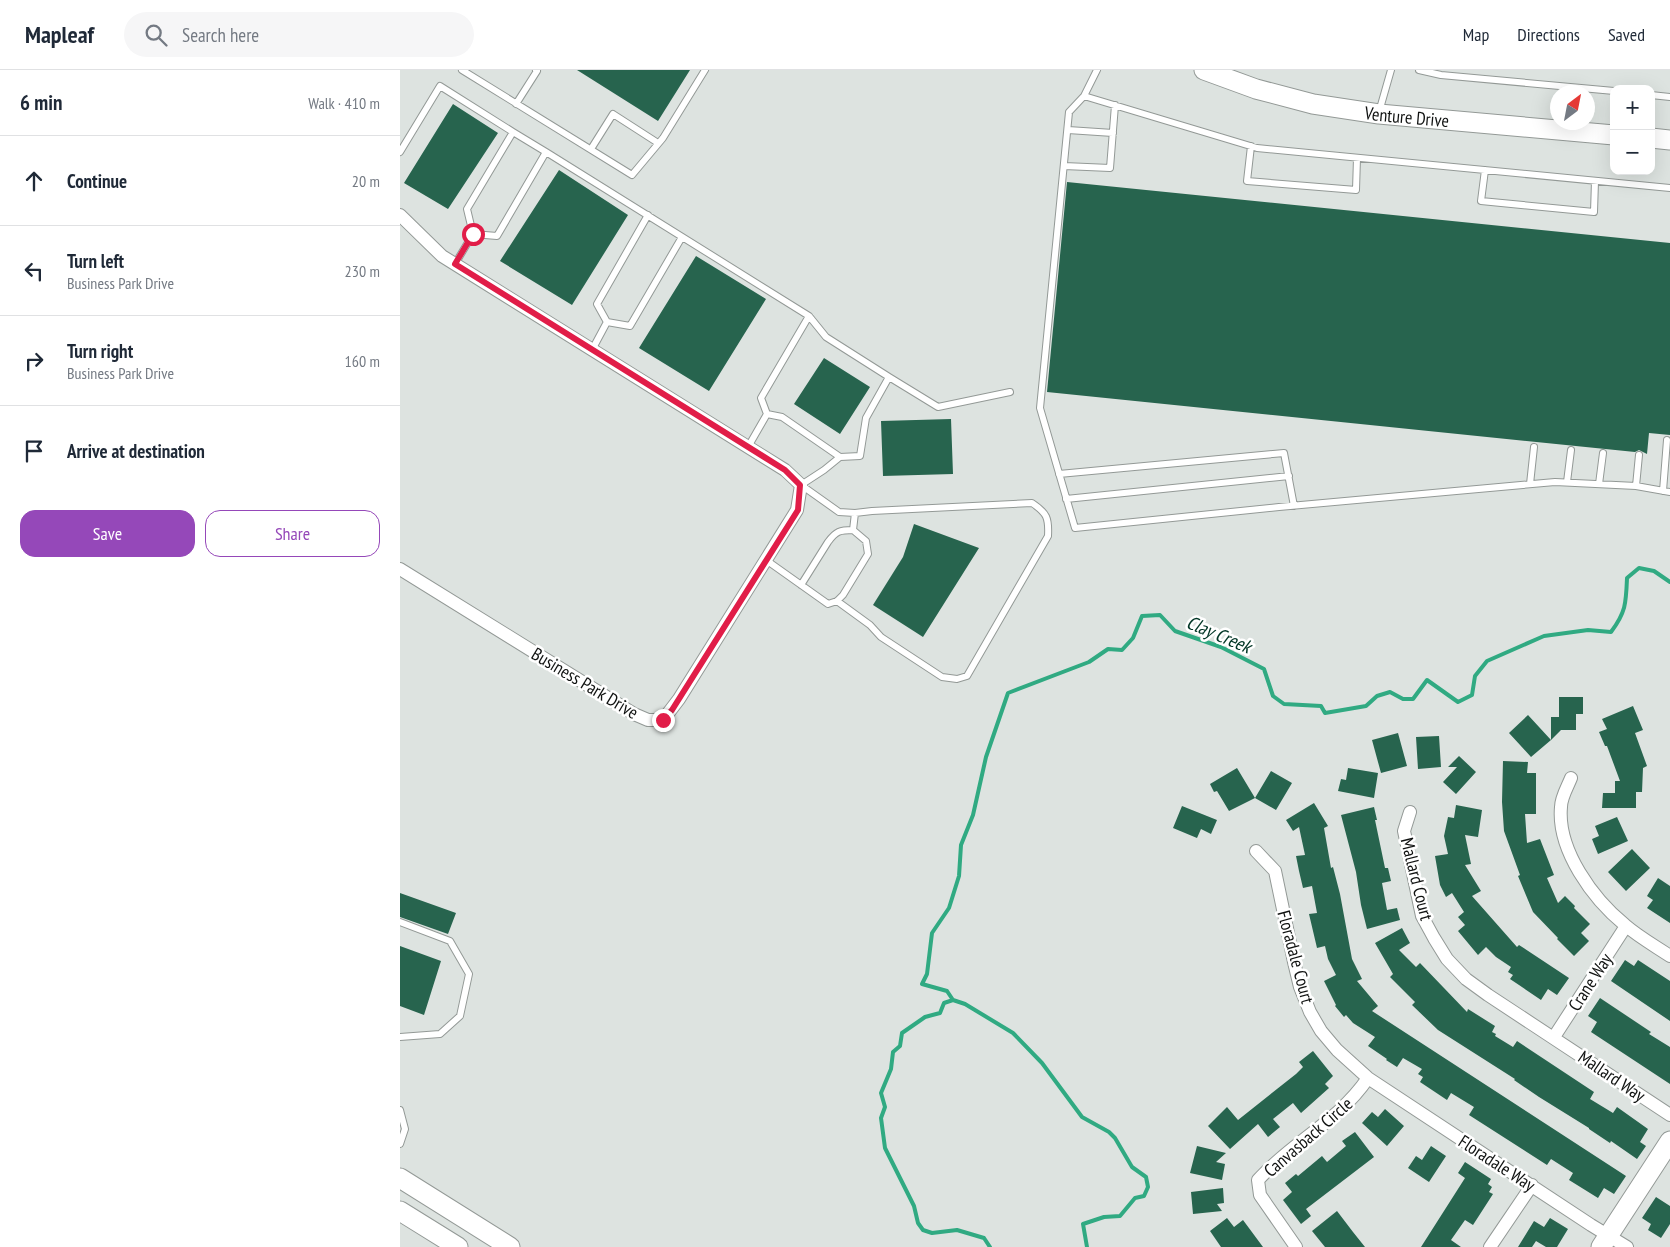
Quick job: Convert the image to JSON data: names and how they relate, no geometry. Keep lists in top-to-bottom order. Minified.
{"streets":{"street":["Venture Drive","Business Park Drive","Mallard Court","Floradale Court","Crane Way","Mallard Way","Canvasback Circle","Floradale Way"]},"crossings":[["Mallard Court","Crane Way"],["Mallard Court","Mallard Way"],["Floradale Court","Canvasback Circle"],["Floradale Court","Floradale Way"],["Crane Way","Mallard Way"],["Canvasback Circle","Floradale Way"]],"water":["Clay Creek"],"north":"top right","page":{"header":"Mapleaf","search":"Search here","nav":["Map","Directions","Saved"],"heading":["6 min","Walk · 410 m"],"map_buttons":["+","−"],"list":[["Continue","20 m"],["Turn left","Business Park Drive","230 m"],["Turn right","Business Park Drive","160 m"],"Arrive at destination"],"buttons":["Save","Share"]}}
